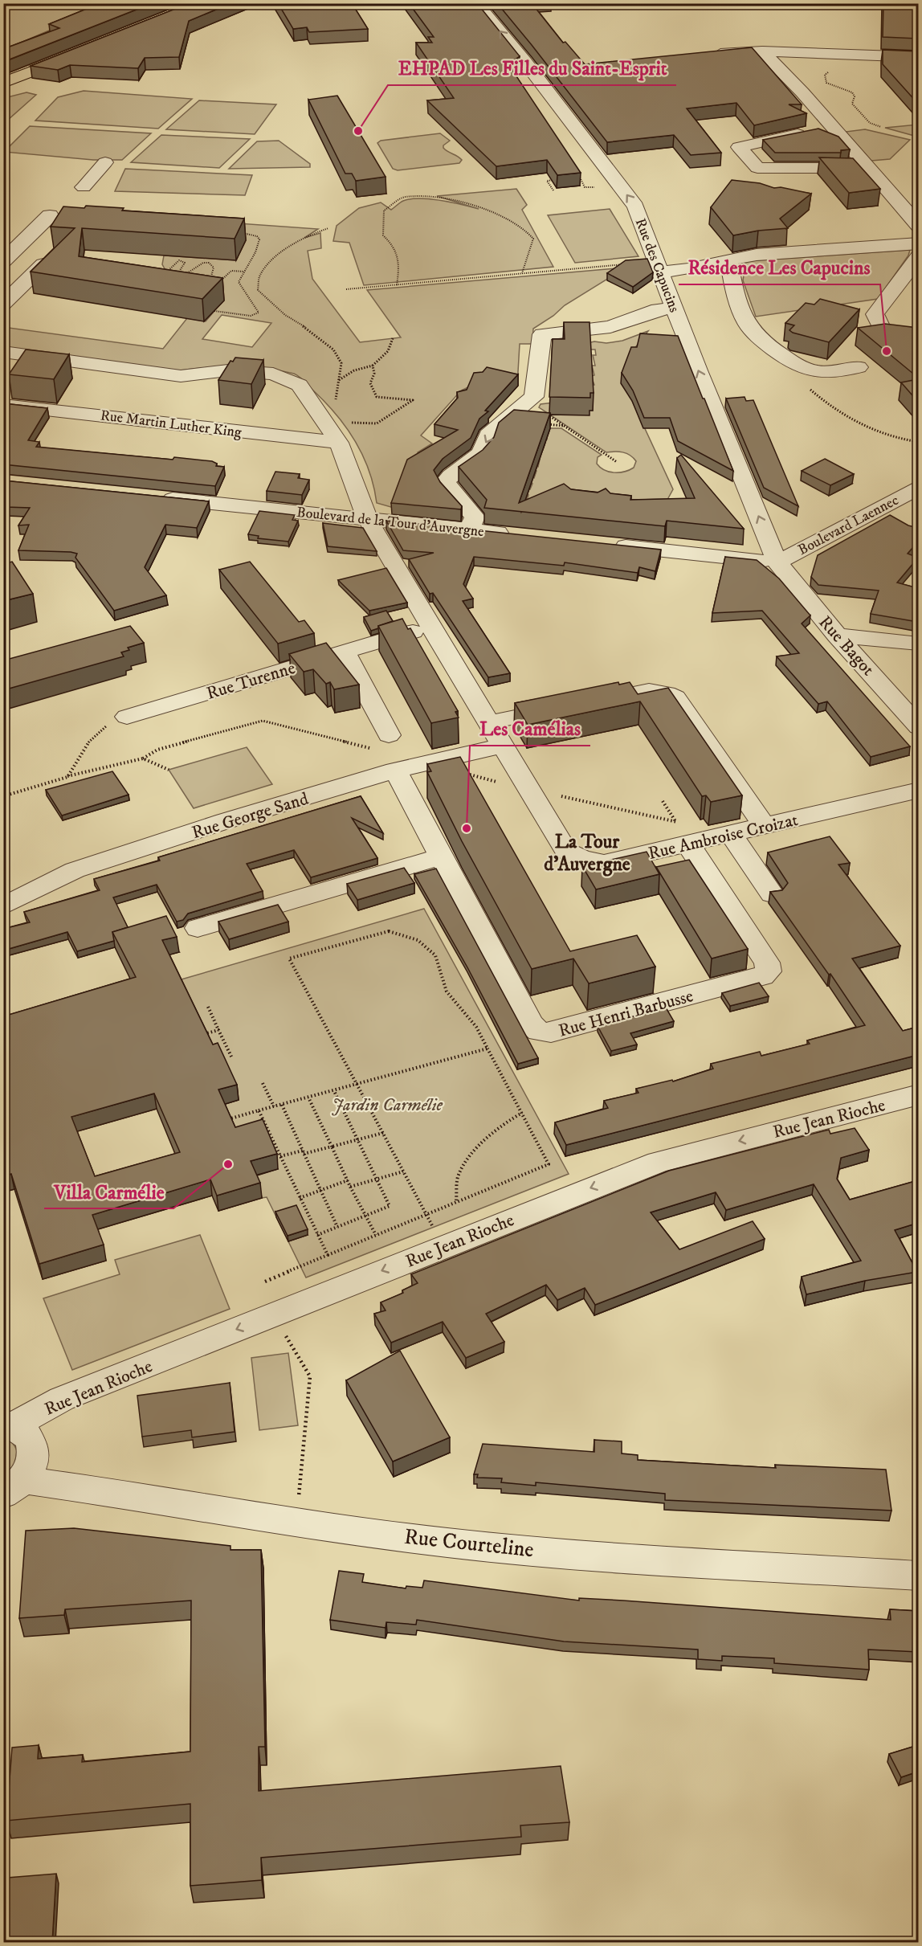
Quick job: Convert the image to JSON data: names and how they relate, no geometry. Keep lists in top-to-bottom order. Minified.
{"streets":{"street":["Rue des Capucins","Rue Martin Luther King","Boulevard de la Tour d'Auvergne","Boulevard Laennec","Rue Bagot","Rue Turenne","Rue George Sand","Rue Ambroise Croizat","Rue Henri Barbusse","Rue Jean Rioche","Rue Courteline"]},"crossings":[["Rue des Capucins","Boulevard Laennec"],["Rue des Capucins","Rue Bagot"],["Boulevard de la Tour d'Auvergne","Rue Ambroise Croizat"],["Boulevard Laennec","Rue Bagot"],["Rue Turenne","Rue Ambroise Croizat"],["Rue George Sand","Rue Ambroise Croizat"],["Rue George Sand","Rue Henri Barbusse"],["Rue Ambroise Croizat","Rue Henri Barbusse"]],"one_way":["Rue Jean Rioche"],"districts":["La Tour d'Auvergne"],"parks":["Jardin Carmélie"],"places":["EHPAD Les Filles du Saint-Esprit","Résidence Les Capucins","Les Camélias","Villa Carmélie"]}
